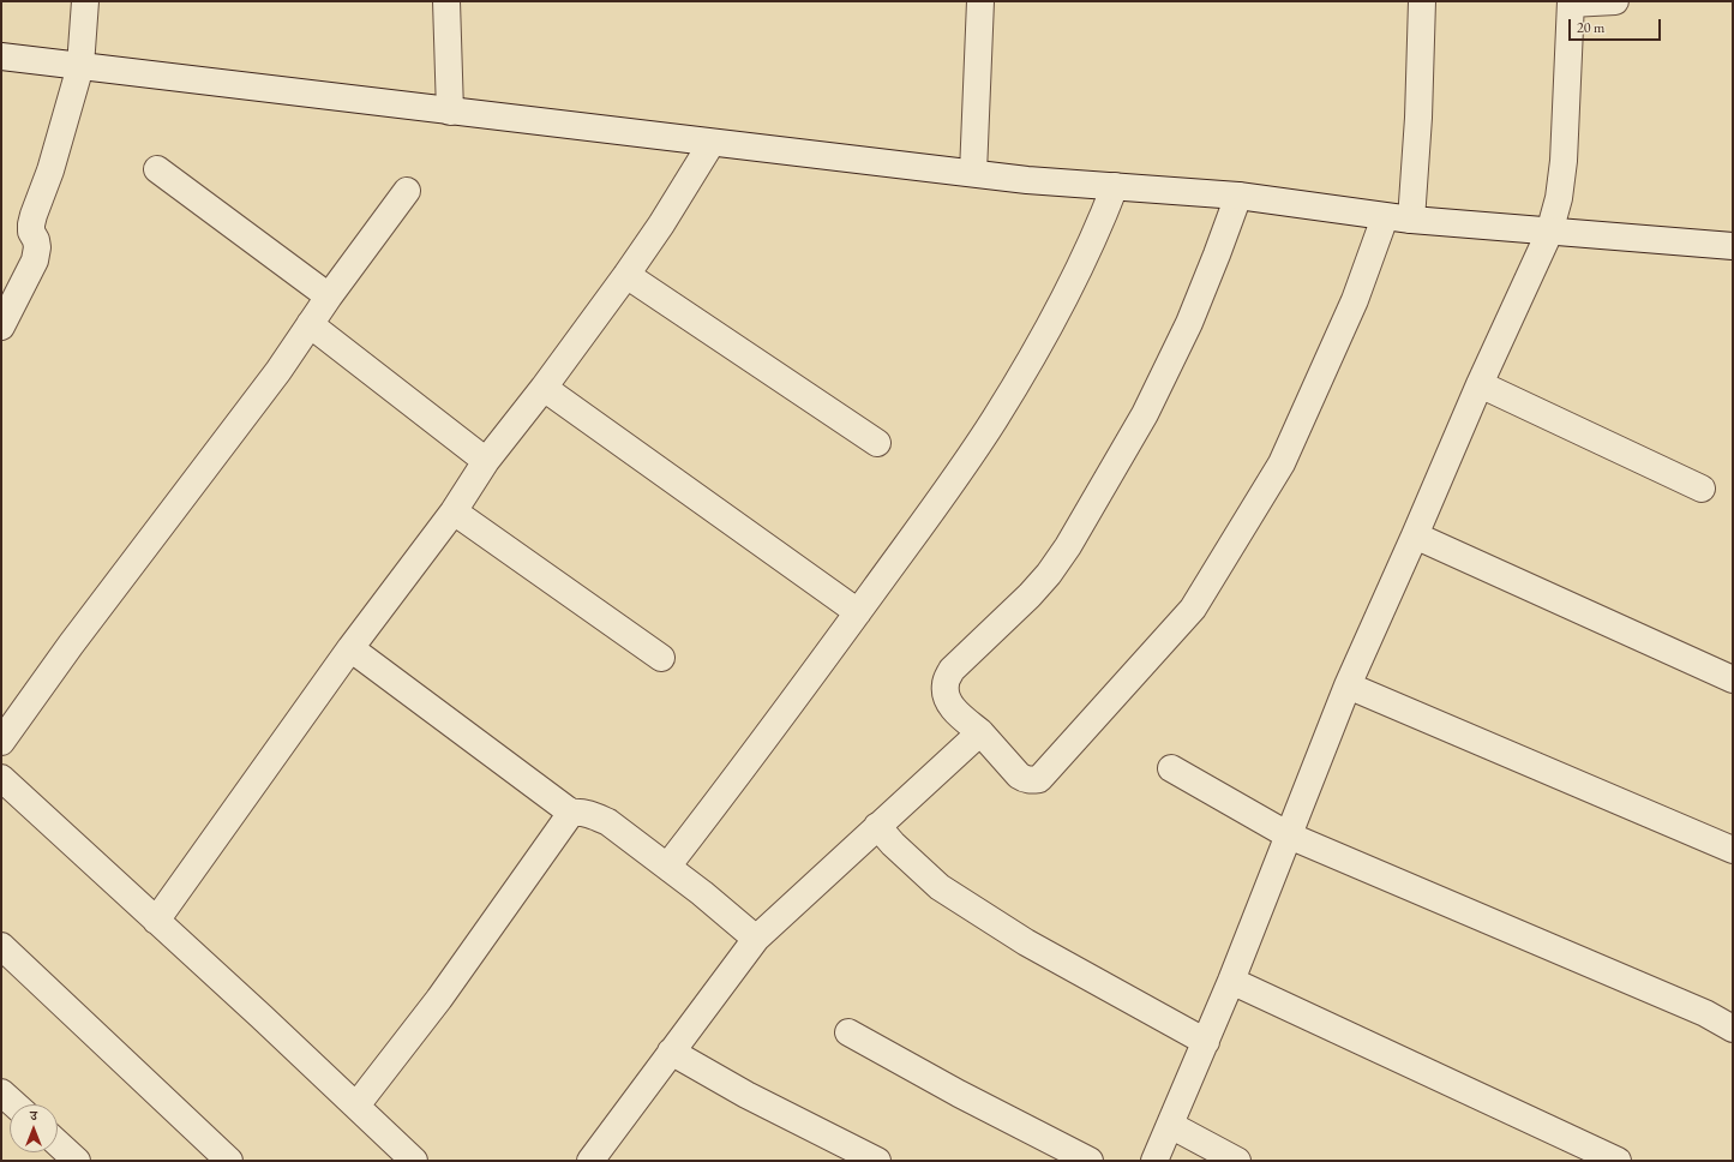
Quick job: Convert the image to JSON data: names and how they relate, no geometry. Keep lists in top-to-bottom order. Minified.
{"scale_bar":"20 m","north":"top"}
